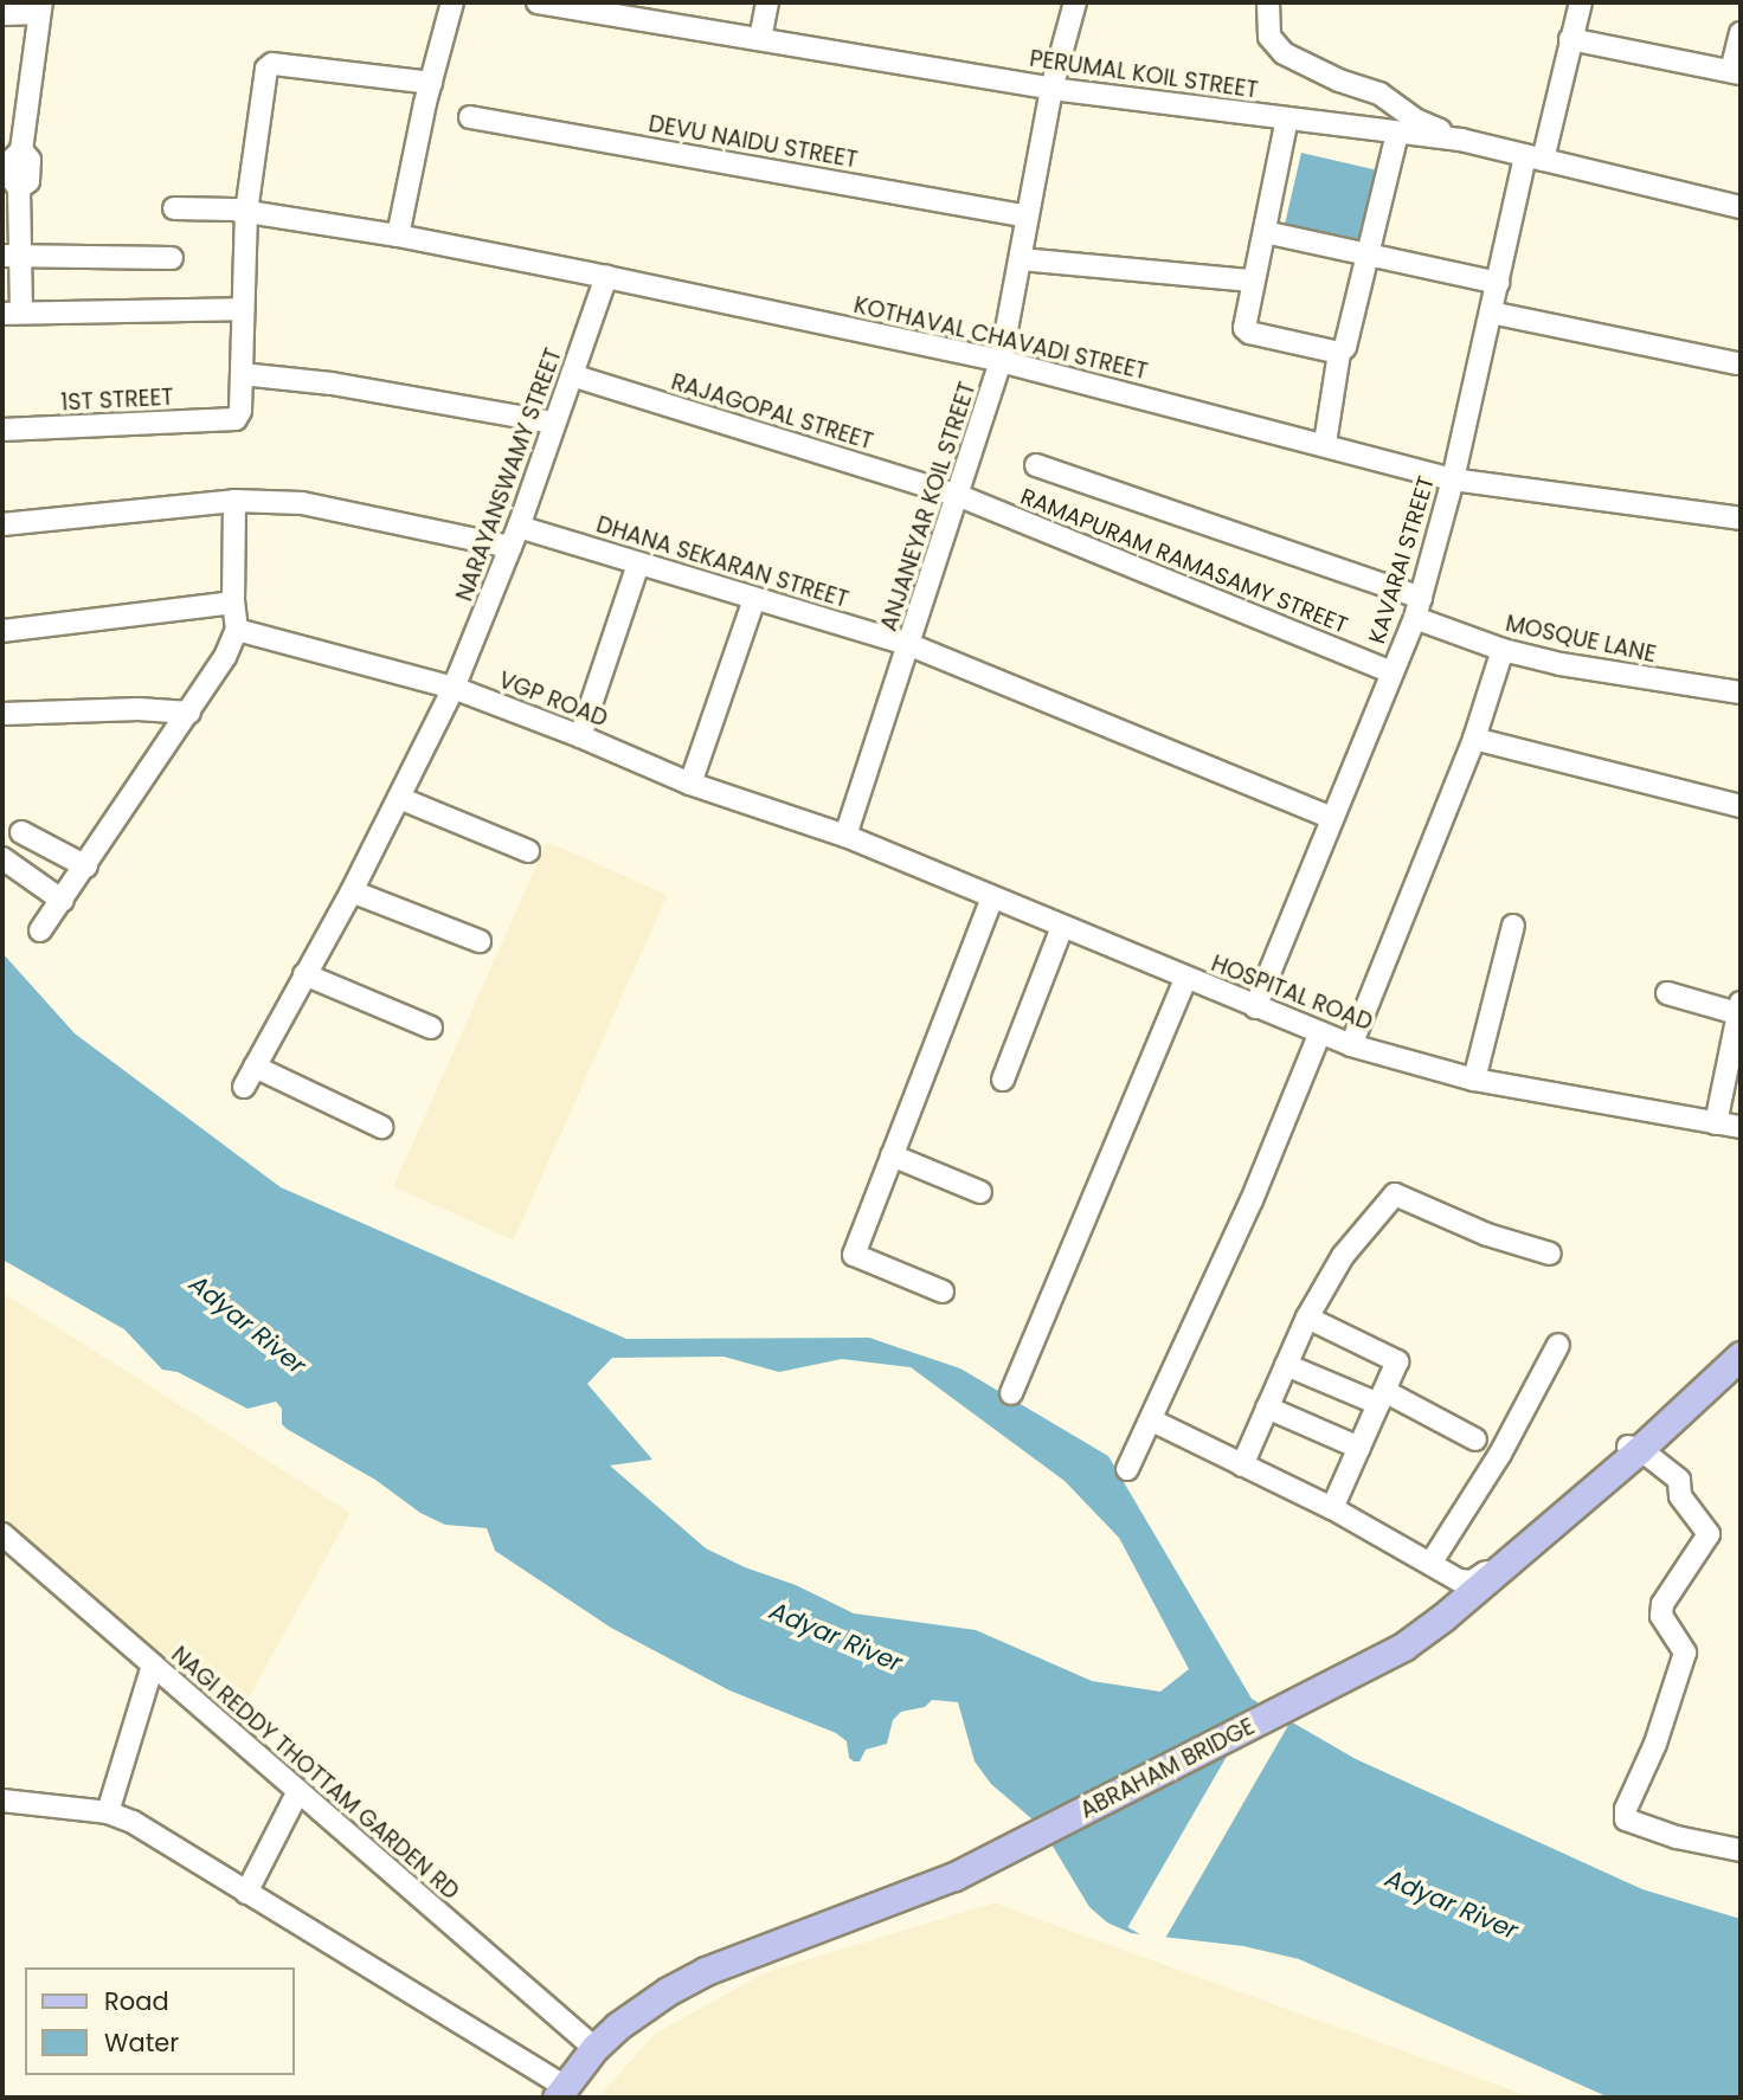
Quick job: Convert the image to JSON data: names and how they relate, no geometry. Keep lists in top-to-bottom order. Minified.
{"streets":{"main road":["ABRAHAM BRIDGE"],"street":["PERUMAL KOIL STREET","DEVU NAIDU STREET","KOTHAVAL CHAVADI STREET","1ST STREET","RAJAGOPAL STREET","NARAYANSWAMY STREET","ANJANEYAR KOIL STREET","KAVARAI STREET","RAMAPURAM RAMASAMY STREET","DHANA SEKARAN STREET","MOSQUE LANE","VGP ROAD","HOSPITAL ROAD","NAGI REDDY THOTTAM GARDEN RD"]},"crossings":[["PERUMAL KOIL STREET","ANJANEYAR KOIL STREET"],["PERUMAL KOIL STREET","KAVARAI STREET"],["DEVU NAIDU STREET","ANJANEYAR KOIL STREET"],["KOTHAVAL CHAVADI STREET","NARAYANSWAMY STREET"],["KOTHAVAL CHAVADI STREET","ANJANEYAR KOIL STREET"],["KOTHAVAL CHAVADI STREET","KAVARAI STREET"],["RAJAGOPAL STREET","NARAYANSWAMY STREET"],["RAJAGOPAL STREET","ANJANEYAR KOIL STREET"],["RAJAGOPAL STREET","RAMAPURAM RAMASAMY STREET"],["NARAYANSWAMY STREET","DHANA SEKARAN STREET"],["NARAYANSWAMY STREET","VGP ROAD"],["ANJANEYAR KOIL STREET","RAMAPURAM RAMASAMY STREET"],["ANJANEYAR KOIL STREET","DHANA SEKARAN STREET"],["ANJANEYAR KOIL STREET","VGP ROAD"],["ANJANEYAR KOIL STREET","HOSPITAL ROAD"],["KAVARAI STREET","RAMAPURAM RAMASAMY STREET"],["KAVARAI STREET","DHANA SEKARAN STREET"],["KAVARAI STREET","MOSQUE LANE"],["KAVARAI STREET","HOSPITAL ROAD"],["VGP ROAD","HOSPITAL ROAD"],["ABRAHAM BRIDGE","NAGI REDDY THOTTAM GARDEN RD"]],"water":["Adyar River"],"legend":["Road","Water"]}
